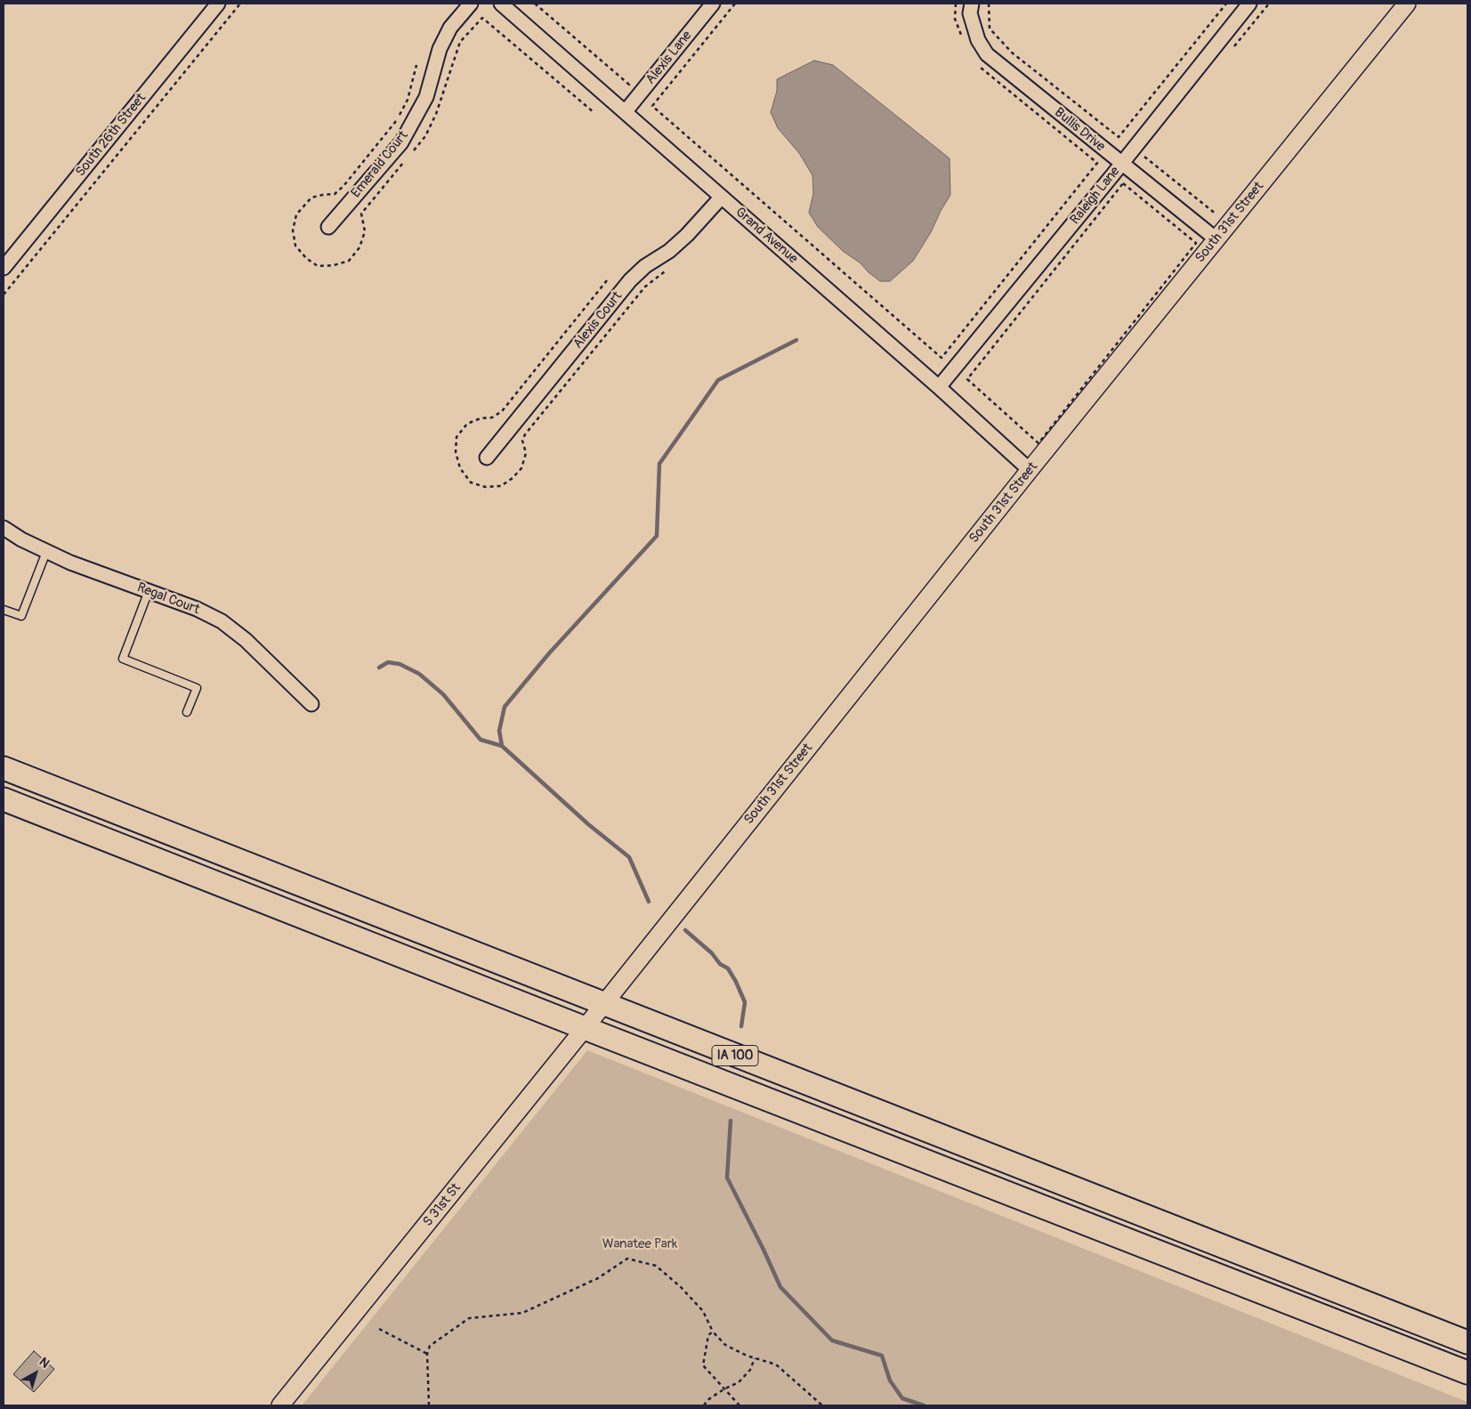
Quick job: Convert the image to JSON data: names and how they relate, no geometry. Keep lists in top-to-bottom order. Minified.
{"streets":{"highway":["IA 100"],"street":["Alexis Lane","Bullis Drive","South 26th Street","Emerald Court","Raleigh Lane","South 31st Street","Grand Avenue","Alexis Court","Regal Court","S 31st St"]},"crossings":[["Alexis Lane","Grand Avenue"],["Bullis Drive","Raleigh Lane"],["Bullis Drive","South 31st Street"],["Raleigh Lane","Grand Avenue"],["South 31st Street","Grand Avenue"],["South 31st Street","IA 100"],["South 31st Street","S 31st St"],["Grand Avenue","Alexis Court"],["IA 100","S 31st St"]],"parks":["Wanatee Park"],"north":"top right"}
